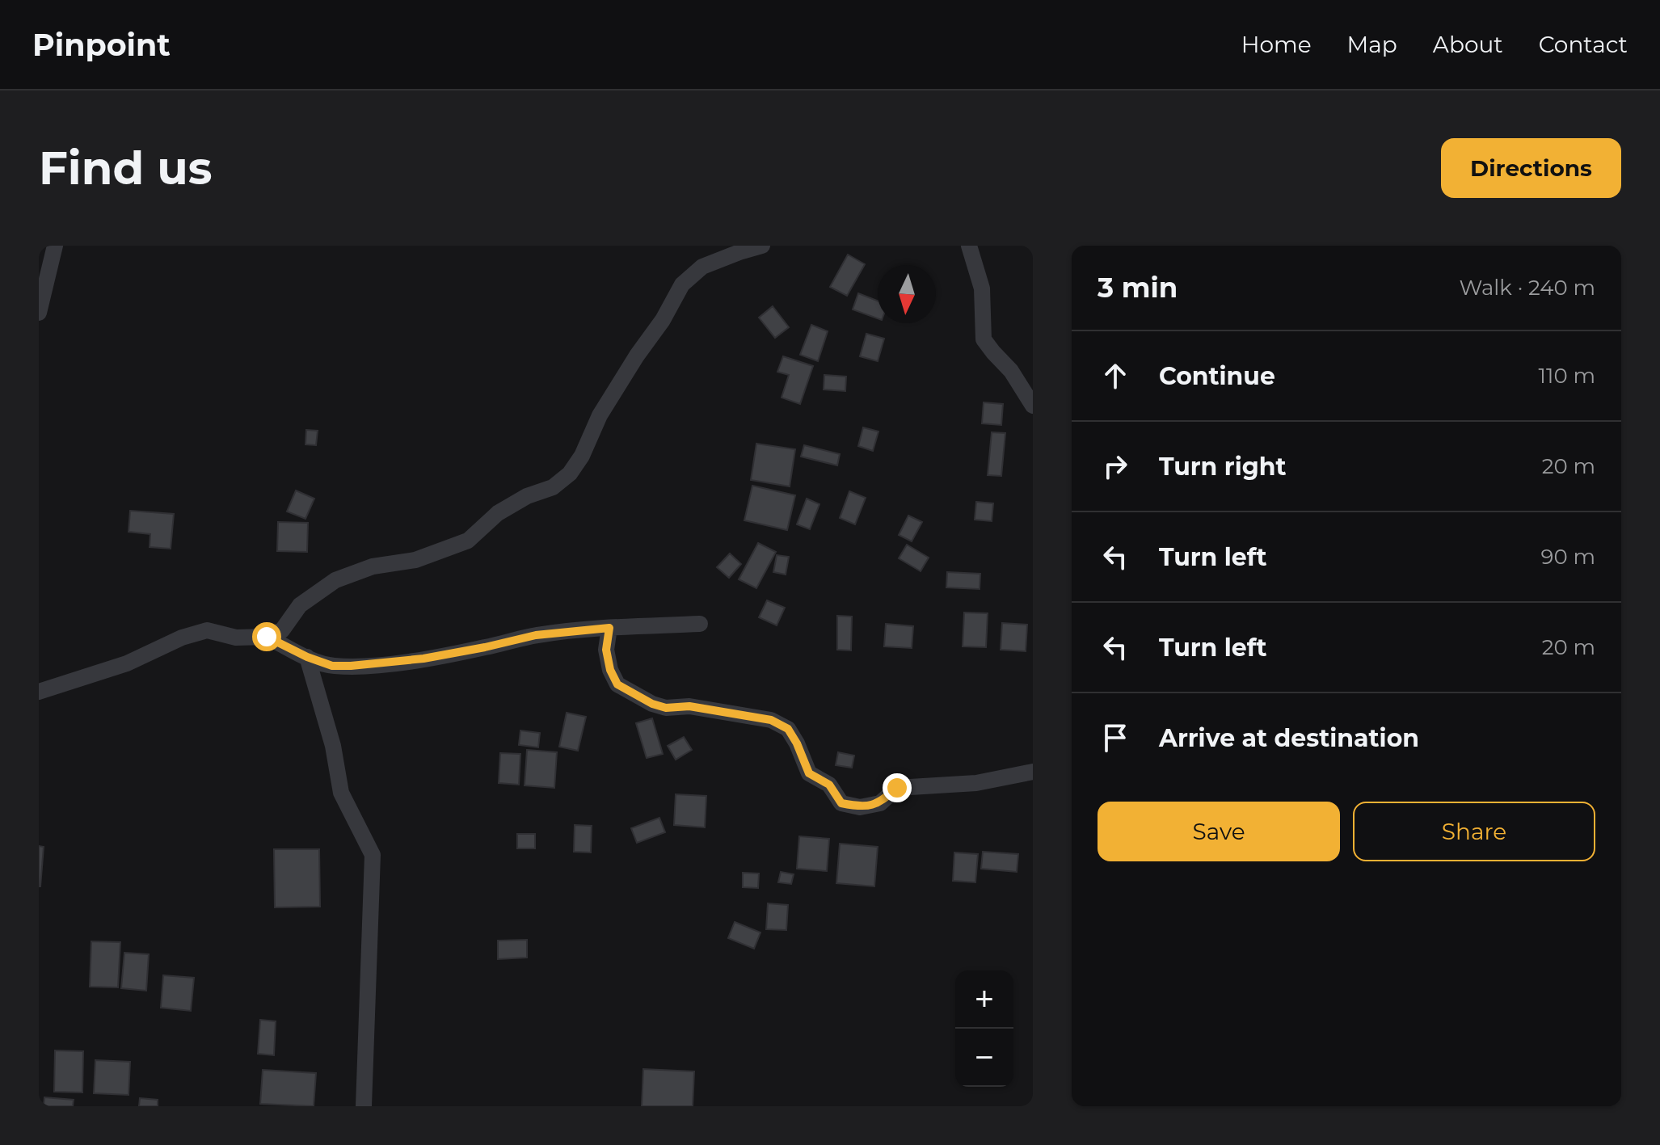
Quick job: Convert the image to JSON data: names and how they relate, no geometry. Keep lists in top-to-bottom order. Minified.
{"north":"bottom","page":{"header":"Pinpoint","nav":["Home","Map","About","Contact"],"buttons":["Directions",["Save","Share"]],"title":"Find us","heading":["3 min","Walk · 240 m"],"list":[["Continue","110 m"],["Turn right","20 m"],["Turn left","90 m"],["Turn left","20 m"],"Arrive at destination"],"map_buttons":["+","−"]}}
